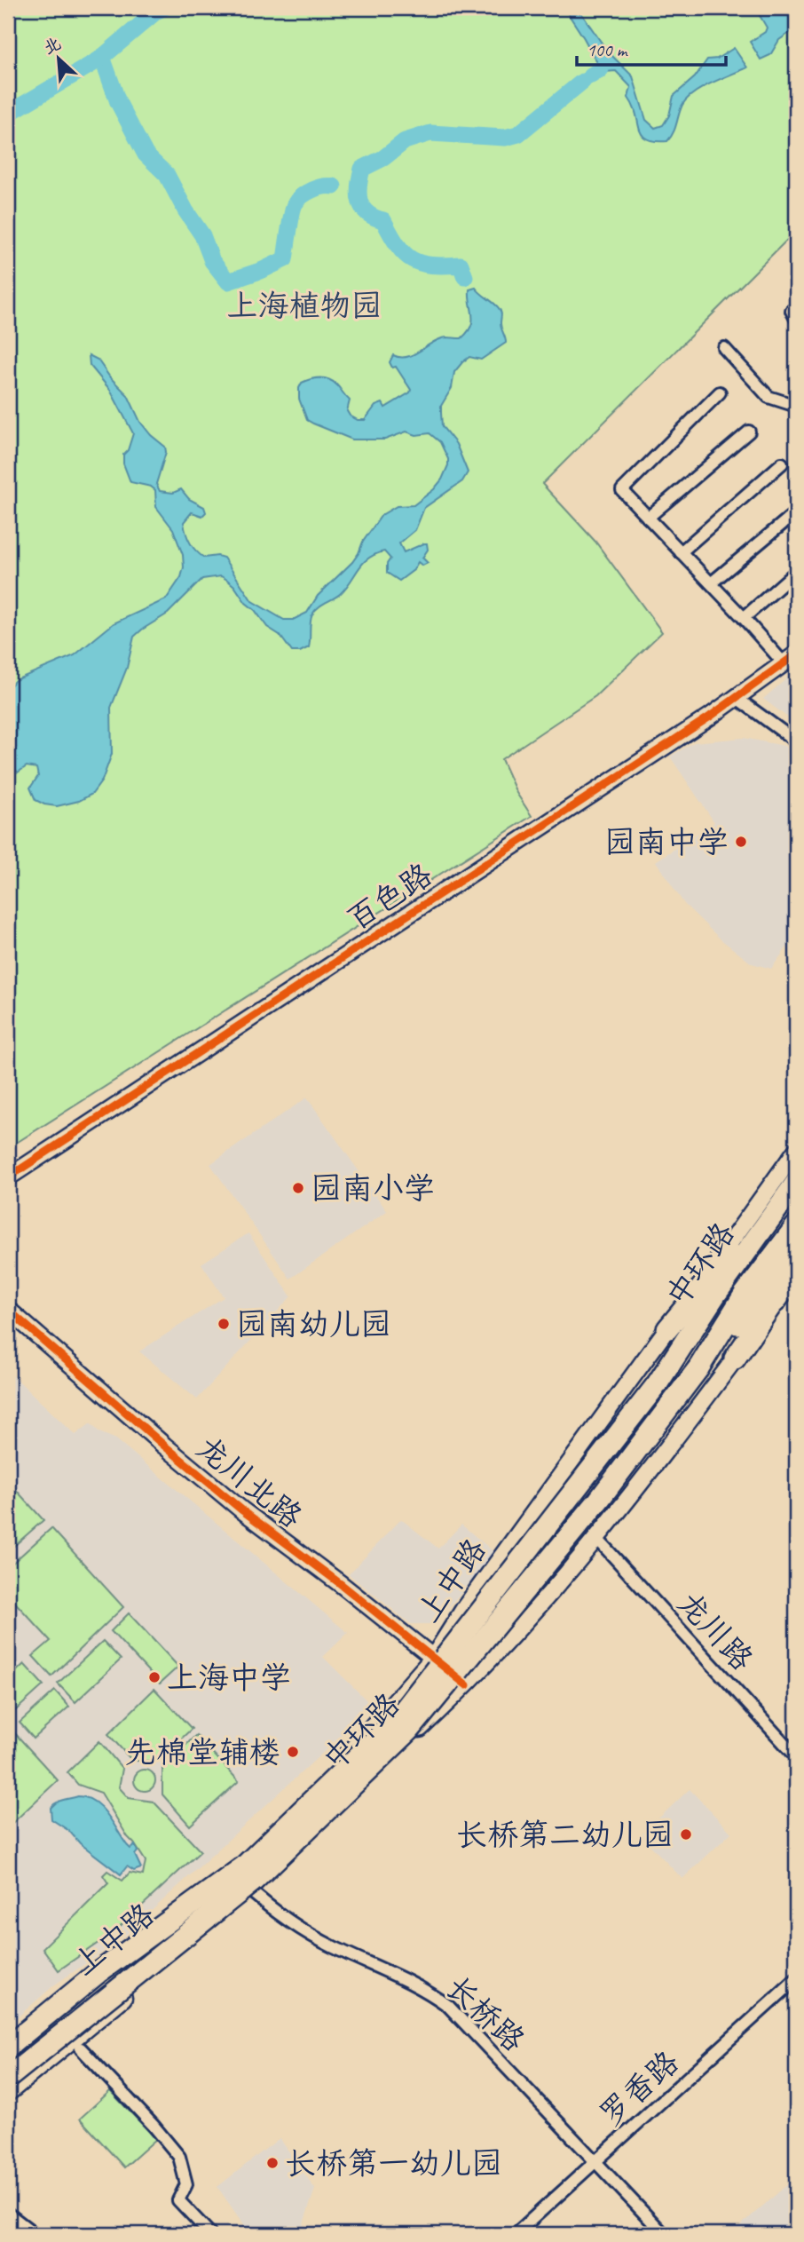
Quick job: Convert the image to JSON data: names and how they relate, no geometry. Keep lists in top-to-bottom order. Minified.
{"streets":{"highway":["中环路"],"main road":["百色路","龙川北路","上中路"],"street":["龙川路","长桥路","罗香路"]},"crossings":[["龙川北路","上中路"],["上中路","龙川路"],["上中路","长桥路"],["长桥路","罗香路"]],"parks":["上海植物园"],"places":["园南中学","园南小学","园南幼儿园","上海中学","先棉堂辅楼","长桥第二幼儿园","长桥第一幼儿园"],"scale_bar":"100 m","north":"top left"}
